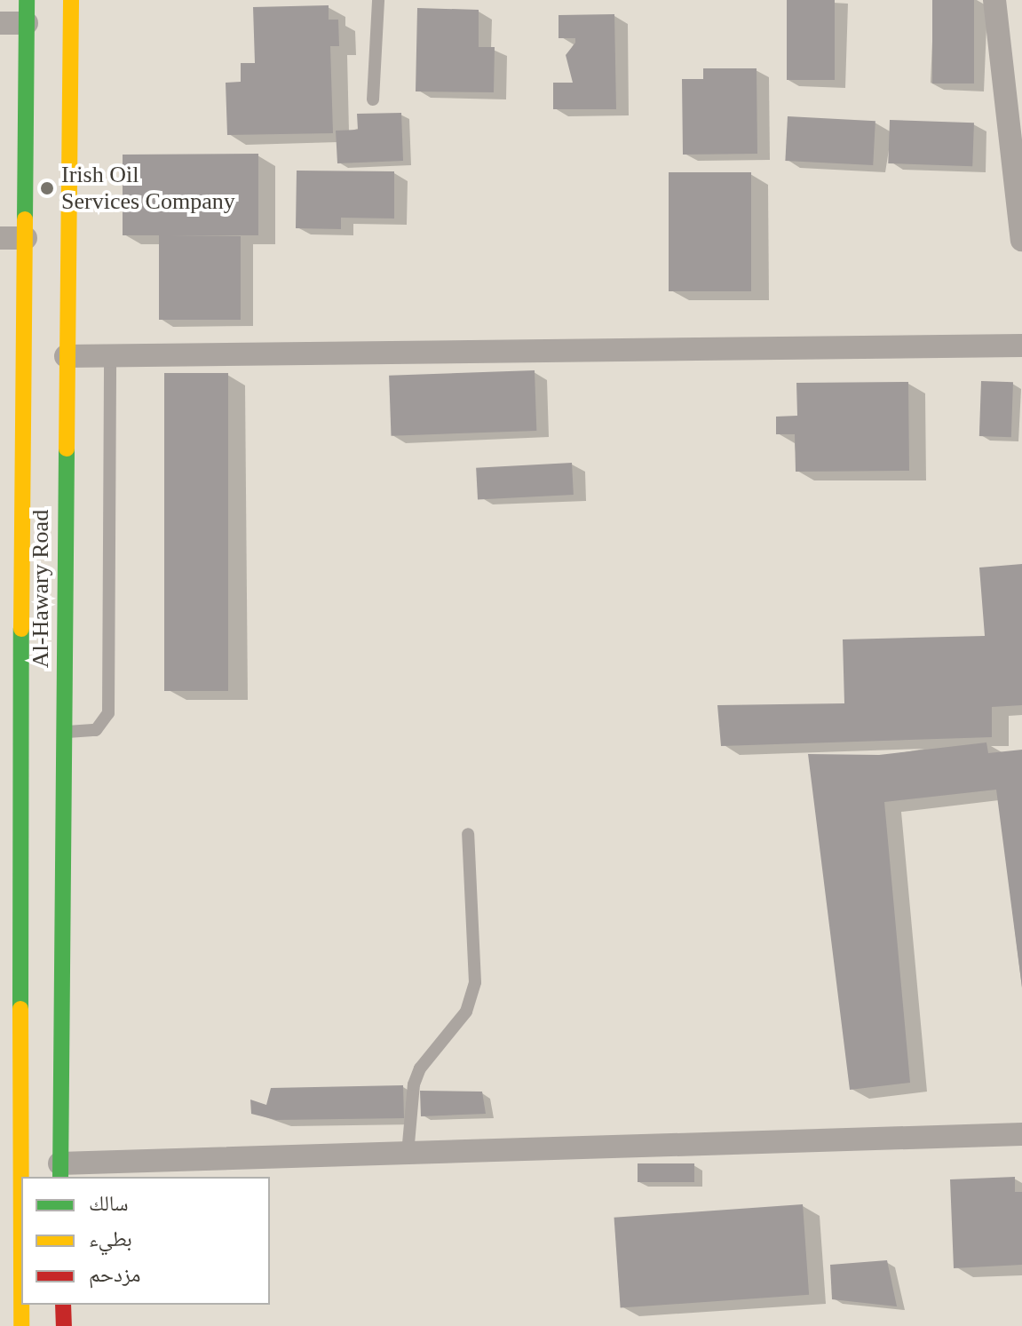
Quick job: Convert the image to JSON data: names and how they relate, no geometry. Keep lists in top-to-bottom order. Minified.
{"streets":{"highway":["Al-Hawary Road"]},"places":["Irish Oil Services Company"],"legend":["سالك","بطيء","مزدحم"]}
